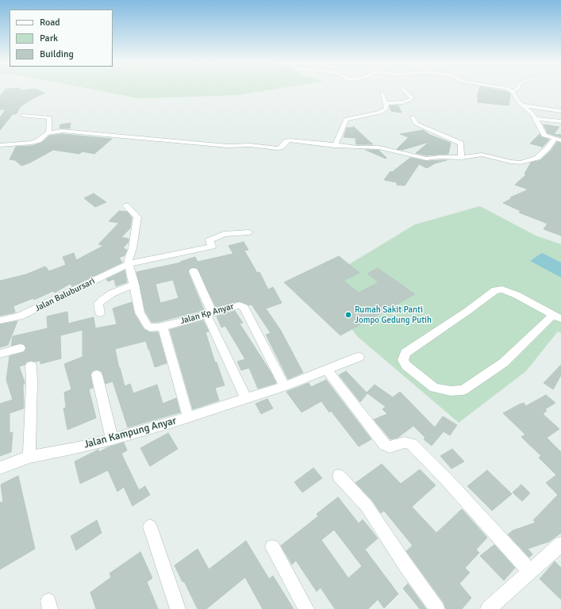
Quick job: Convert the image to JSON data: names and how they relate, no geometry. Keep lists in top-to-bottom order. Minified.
{"streets":{"street":["Jalan Balubursari","Jalan Kp Anyar","Jalan Kampung Anyar"]},"crossings":[["Jalan Balubursari","Jalan Kp Anyar"],["Jalan Kp Anyar","Jalan Kampung Anyar"]],"places":["Rumah Sakit Panti Jompo Gedung Putih"],"legend":["Road","Park","Building"]}
